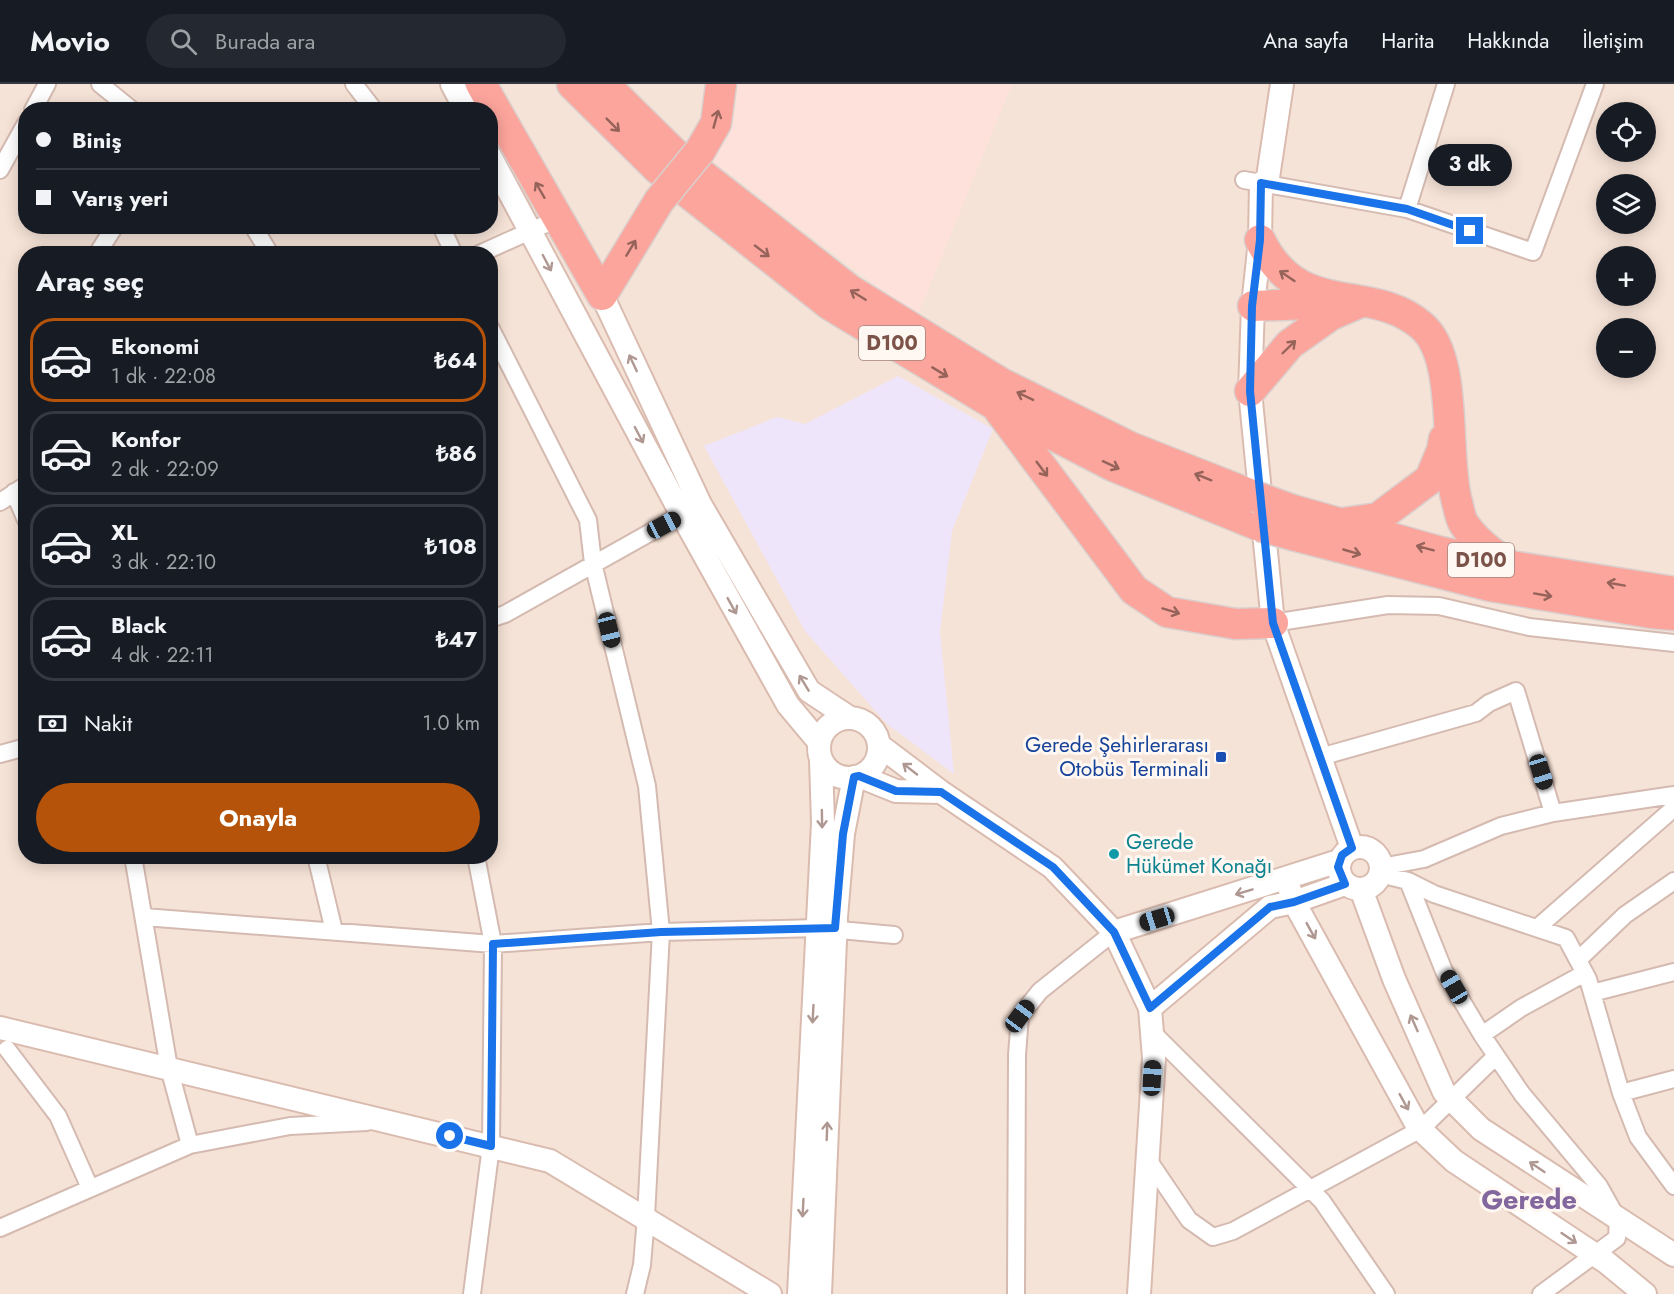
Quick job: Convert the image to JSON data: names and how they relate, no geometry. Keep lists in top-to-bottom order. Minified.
{"streets":{"highway":["D100"]},"districts":["Gerede"],"places":{"transit":["Gerede Şehirlerarası Otobüs Terminali"],"other":["Gerede Hükümet Konağı"]},"page":{"header":"Movio","search":"Burada ara","nav":["Ana sayfa","Harita","Hakkında","İletişim"],"map_buttons":["+","−"],"banner":["Biniş","Varış yeri"],"bubble":"3 dk","heading":"Araç seç","list":[{"name":"Ekonomi","note":"1 dk · 22:08","value":"₺64"},{"name":"Konfor","note":"2 dk · 22:09","value":"₺86"},{"name":"XL","note":"3 dk · 22:10","value":"₺108"},{"name":"Black","note":"4 dk · 22:11","value":"₺47"}],"pay":["Nakit","1.0 km"],"buttons":"Onayla"}}
